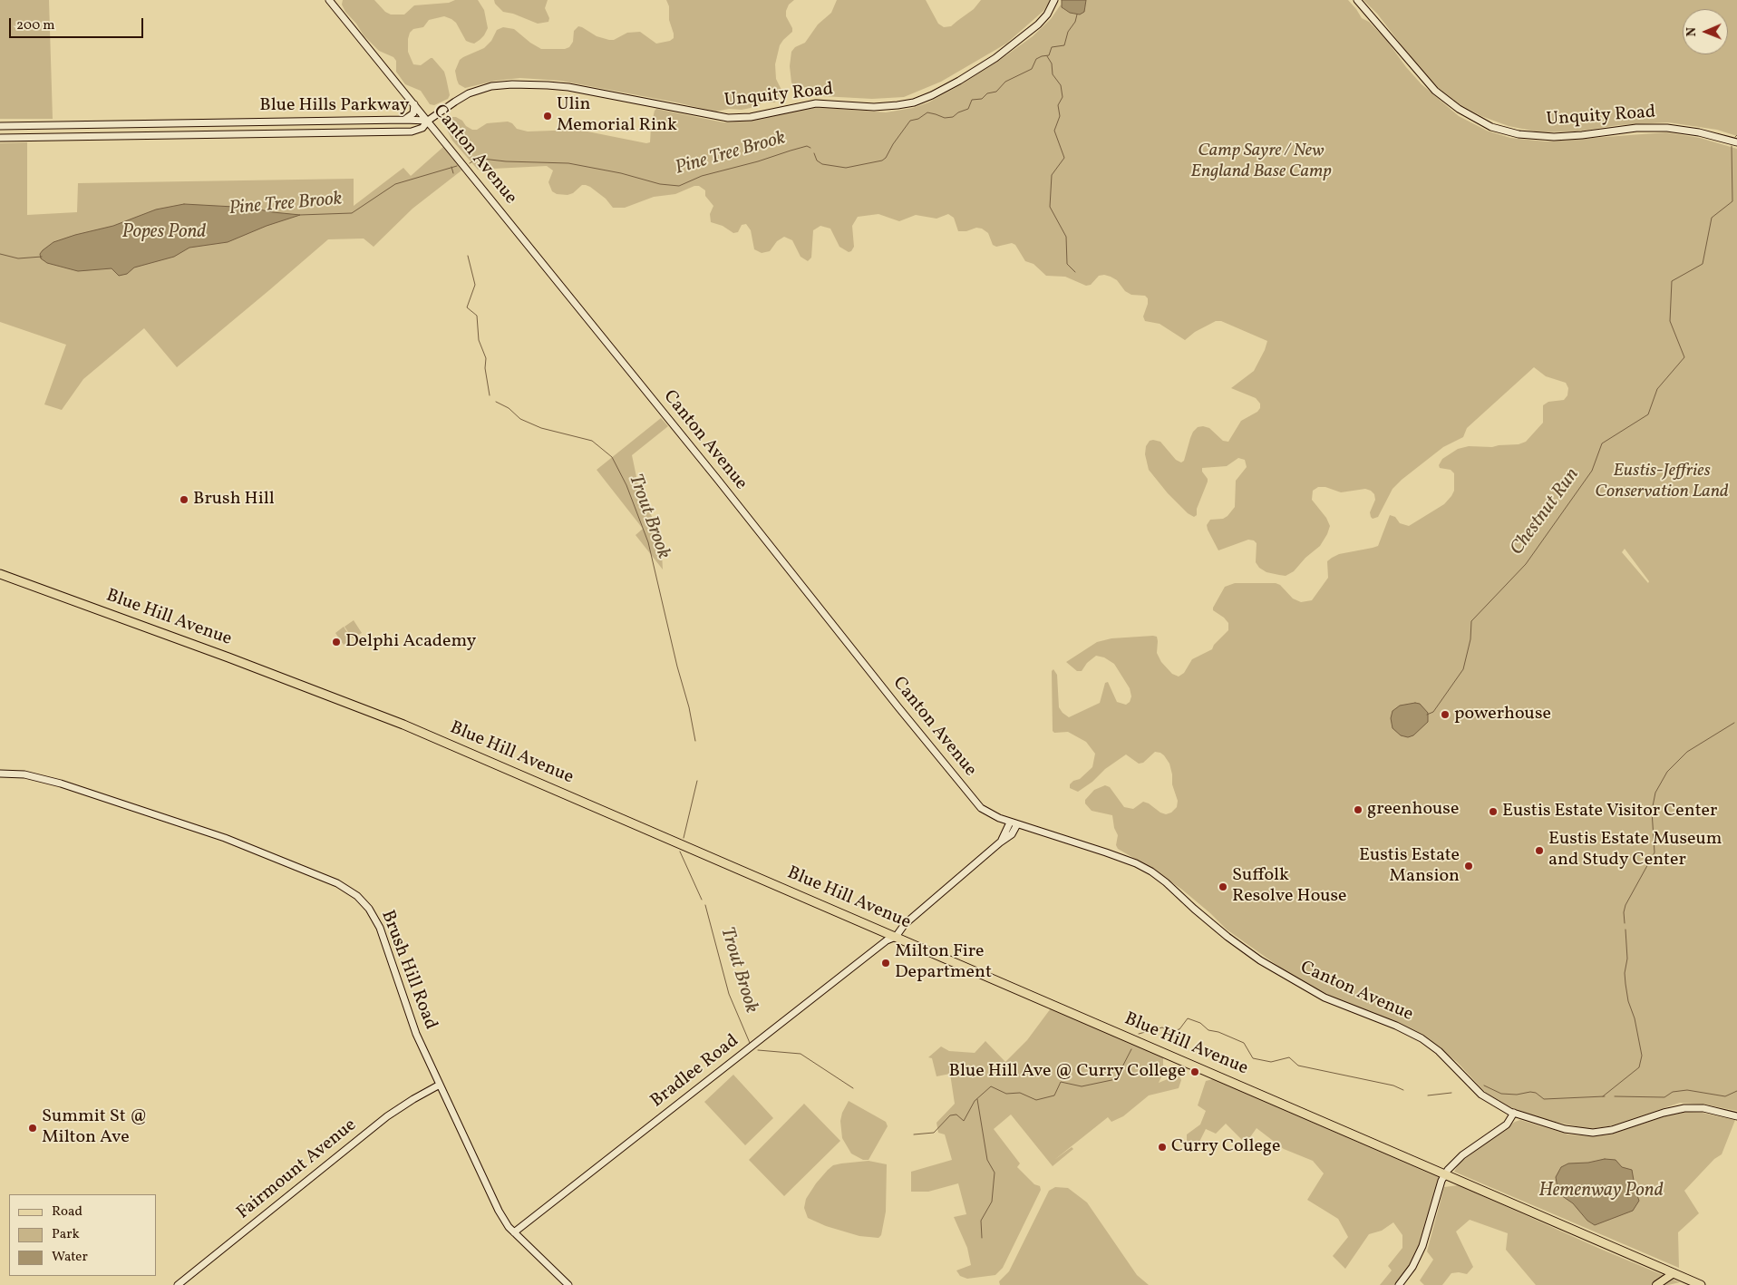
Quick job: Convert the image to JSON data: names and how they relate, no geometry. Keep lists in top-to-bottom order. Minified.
{"streets":{"highway":["Blue Hill Avenue"],"main road":["Unquity Road","Blue Hills Parkway","Canton Avenue","Brush Hill Road","Bradlee Road","Fairmount Avenue"]},"crossings":[["Unquity Road","Blue Hills Parkway"],["Unquity Road","Canton Avenue"],["Blue Hills Parkway","Canton Avenue"],["Canton Avenue","Bradlee Road"],["Blue Hill Avenue","Bradlee Road"],["Brush Hill Road","Bradlee Road"],["Brush Hill Road","Fairmount Avenue"]],"water":["Pine Tree Brook","Popes Pond","Chestnut Run","Trout Brook","Hemenway Pond"],"parks":["Camp Sayre / New England Base Camp","Eustis-Jeffries Conservation Land"],"places":["Ulin Memorial Rink","Brush Hill","Delphi Academy","powerhouse","greenhouse","Eustis Estate Visitor Center","Eustis Estate Museum and Study Center","Eustis Estate Mansion","Suffolk Resolve House","Milton Fire Department","Blue Hill Ave @ Curry College","Summit St @ Milton Ave","Curry College"],"legend":["Road","Park","Water"],"scale_bar":"200 m","north":"left"}
